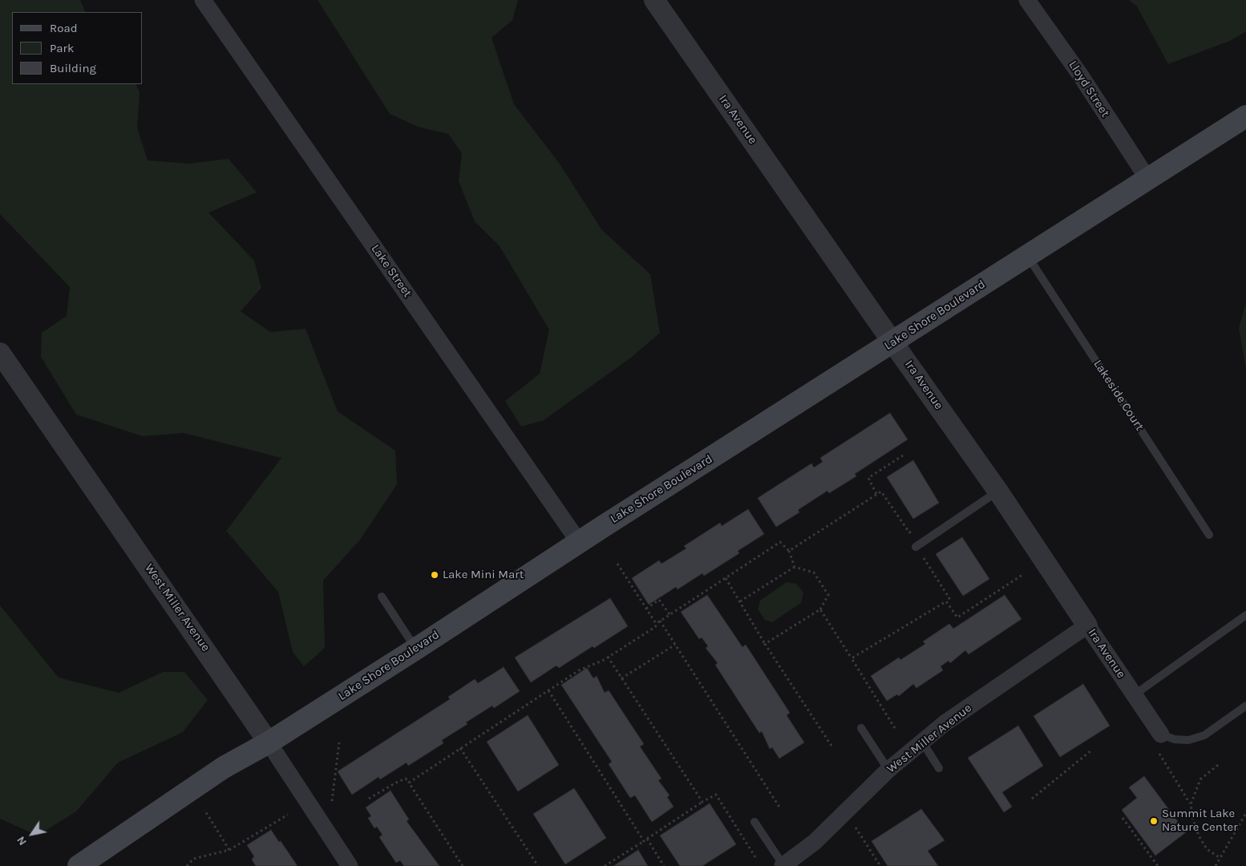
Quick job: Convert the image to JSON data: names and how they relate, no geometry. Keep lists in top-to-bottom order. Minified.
{"streets":{"main road":["Lake Shore Boulevard"],"street":["Lloyd Street","Ira Avenue","Lake Street","West Miller Avenue"],"lane":["Lakeside Court"]},"crossings":[["Lloyd Street","Lake Shore Boulevard"],["Ira Avenue","Lake Shore Boulevard"],["Ira Avenue","West Miller Avenue"],["Lake Street","Lake Shore Boulevard"],["Lake Shore Boulevard","Lakeside Court"],["Lake Shore Boulevard","West Miller Avenue"]],"places":["Lake Mini Mart","Summit Lake Nature Center"],"legend":["Road","Park","Building"],"north":"bottom left"}
